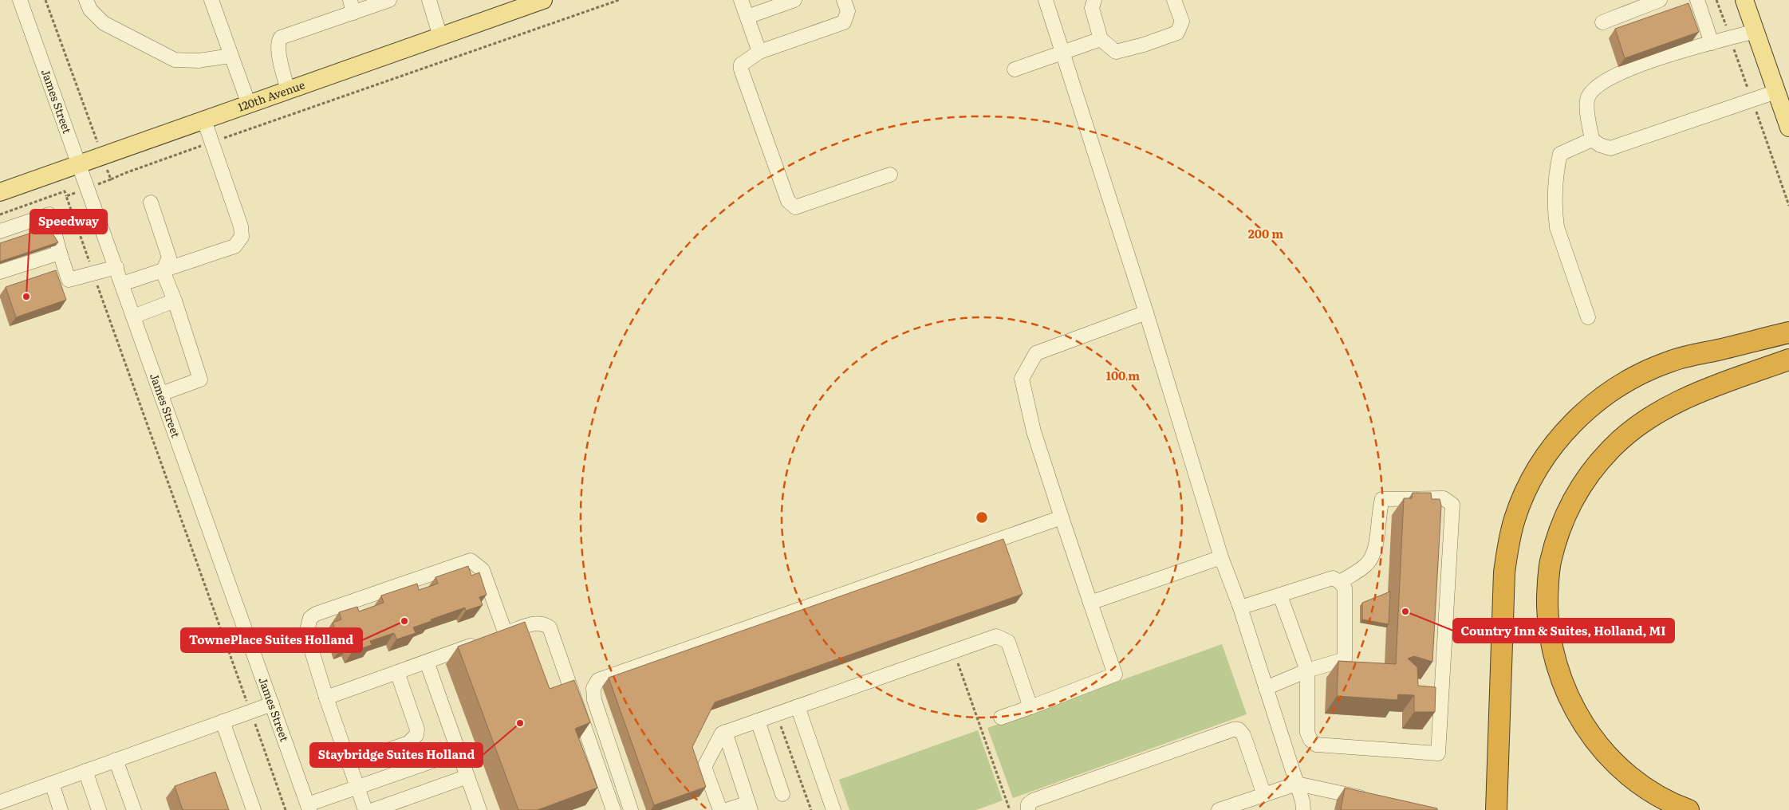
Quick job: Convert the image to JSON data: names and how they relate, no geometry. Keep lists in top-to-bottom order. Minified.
{"streets":{"main road":["120th Avenue"],"street":["James Street"]},"crossings":[["120th Avenue","James Street"]],"places":["Speedway","Country Inn & Suites, Holland, MI","TownePlace Suites Holland","Staybridge Suites Holland"],"rings":["200 m","100 m"]}
